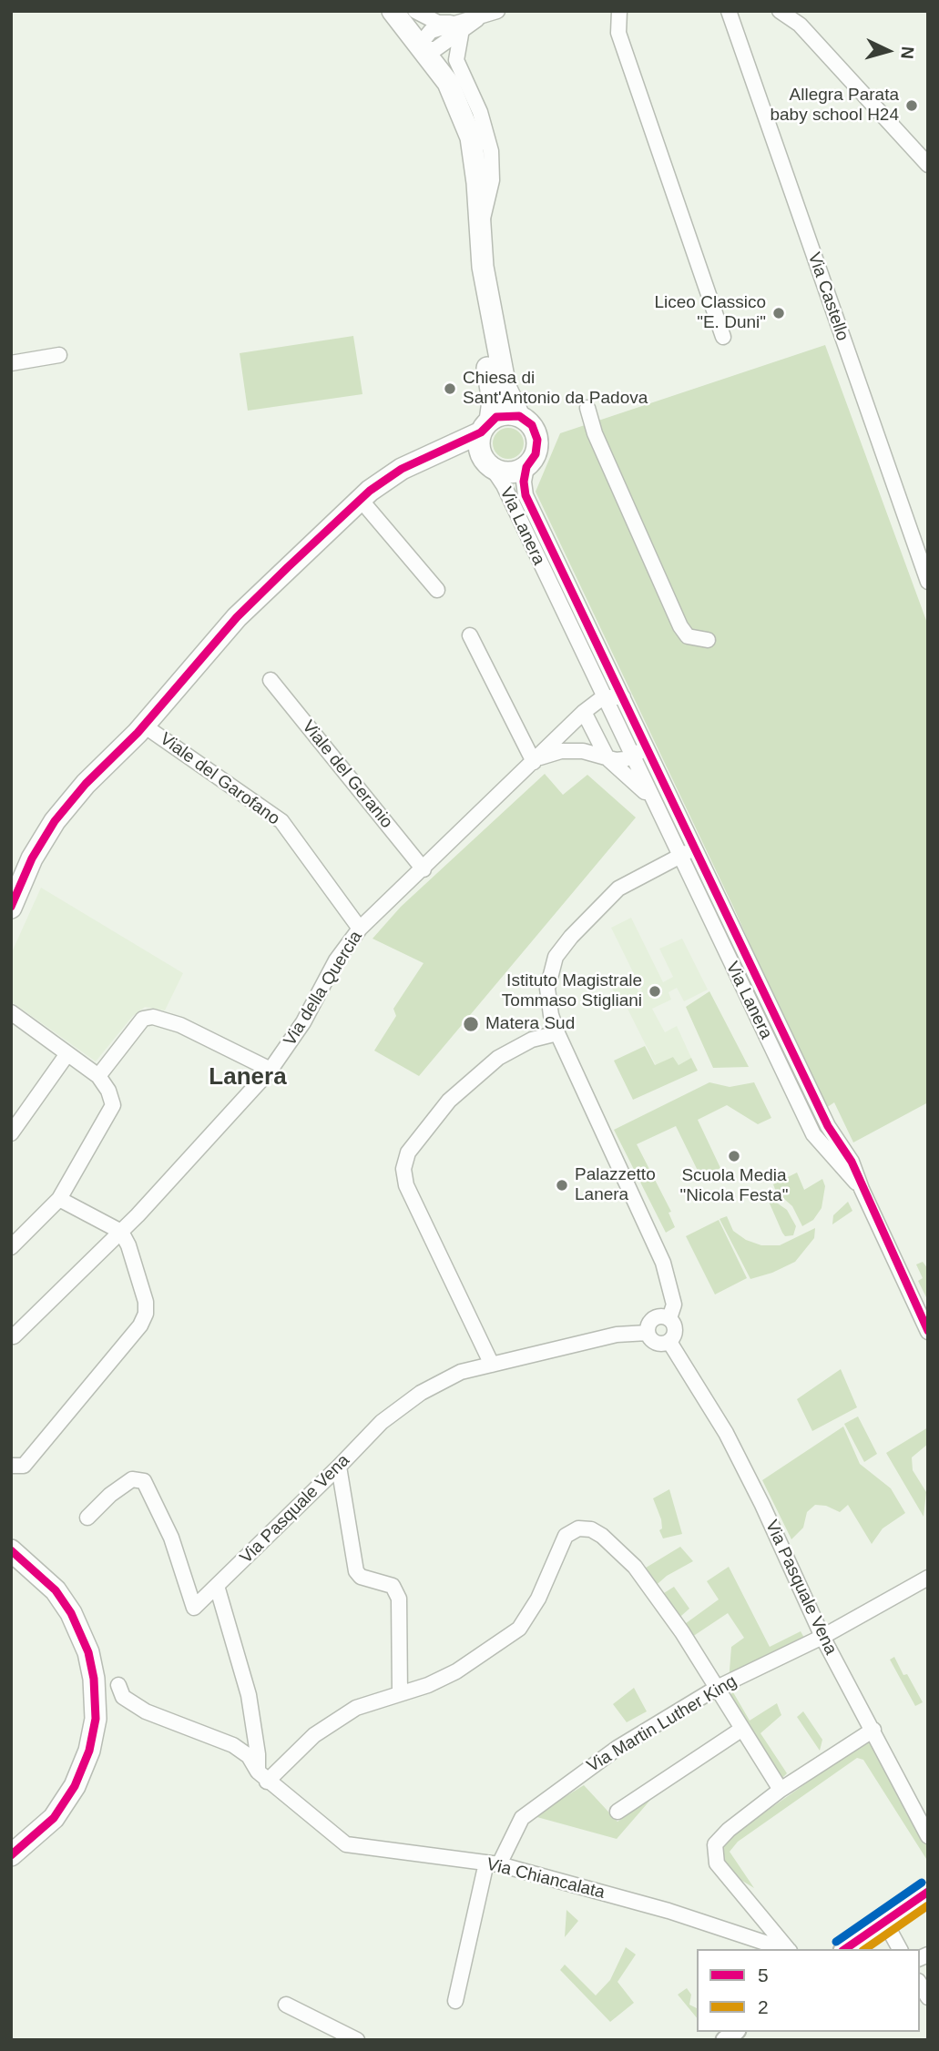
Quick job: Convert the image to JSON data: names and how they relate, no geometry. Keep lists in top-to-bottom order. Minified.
{"streets":{"street":["Via Castello","Via Lanera","Viale del Geranio","Viale del Garofano","Via della Quercia","Via Pasquale Vena","Via Martin Luther King","Via Chiancalata"]},"crossings":[["Via Lanera","Via della Quercia"],["Viale del Geranio","Via della Quercia"],["Viale del Garofano","Via della Quercia"],["Via Pasquale Vena","Via Martin Luther King"],["Via Martin Luther King","Via Chiancalata"]],"districts":["Lanera"],"places":["Allegra Parata baby school H24","Liceo Classico \"E. Duni\"","Chiesa di Sant'Antonio da Padova","Istituto Magistrale Tommaso Stigliani","Matera Sud","Scuola Media \"Nicola Festa\"","Palazzetto Lanera"],"lines":["transit line 5","transit line 2"],"legend":["5","2"],"north":"right"}
